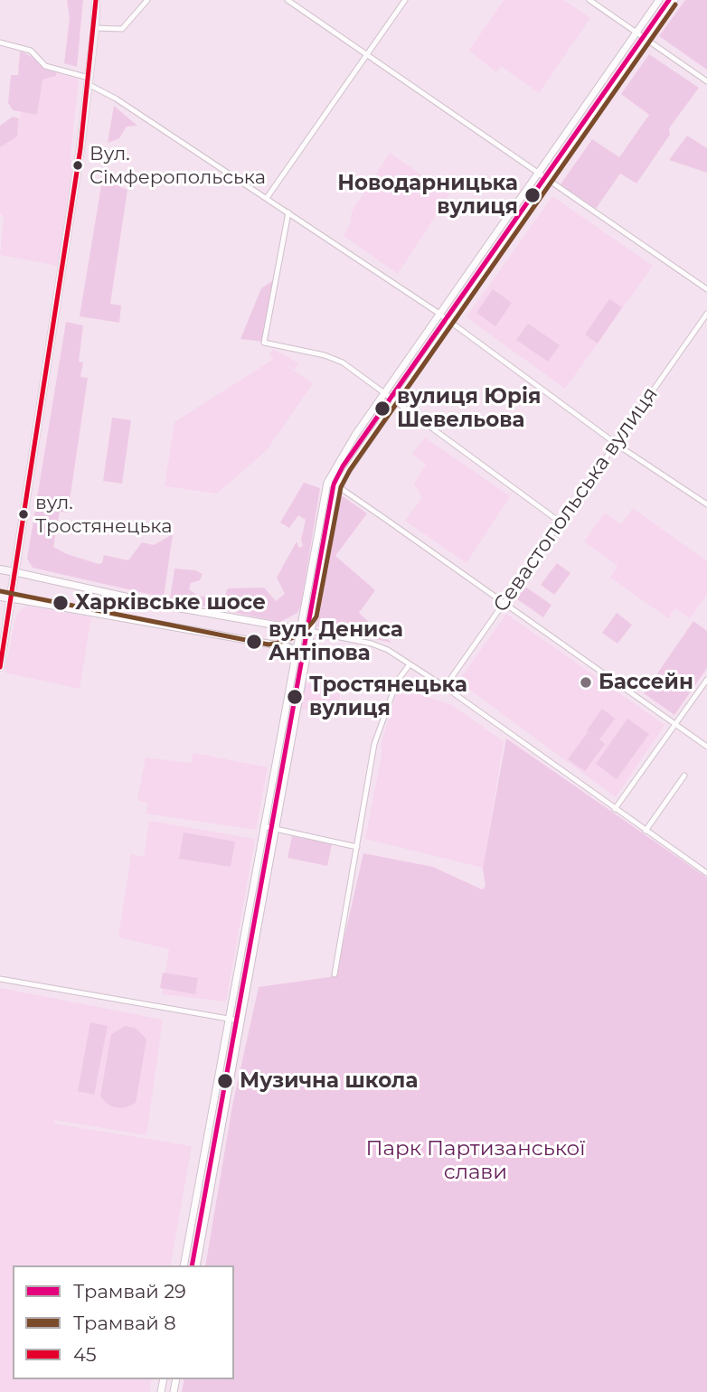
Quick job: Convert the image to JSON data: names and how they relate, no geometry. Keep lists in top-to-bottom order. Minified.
{"streets":{"street":["Севастопольська вулиця"]},"parks":["Парк Партизанської слави"],"places":["Вул. Сімферопольська","Новодарницька вулиця","вулиця Юрія Шевельова","вул. Тростянецька","Харківське шосе","вул. Дениса Антіпова","Бассейн","Тростянецька вулиця","Музична школа"],"lines":["tram line 29","transit line 45","tram line 8"],"legend":["Трамвай 29","Трамвай 8","45"]}
